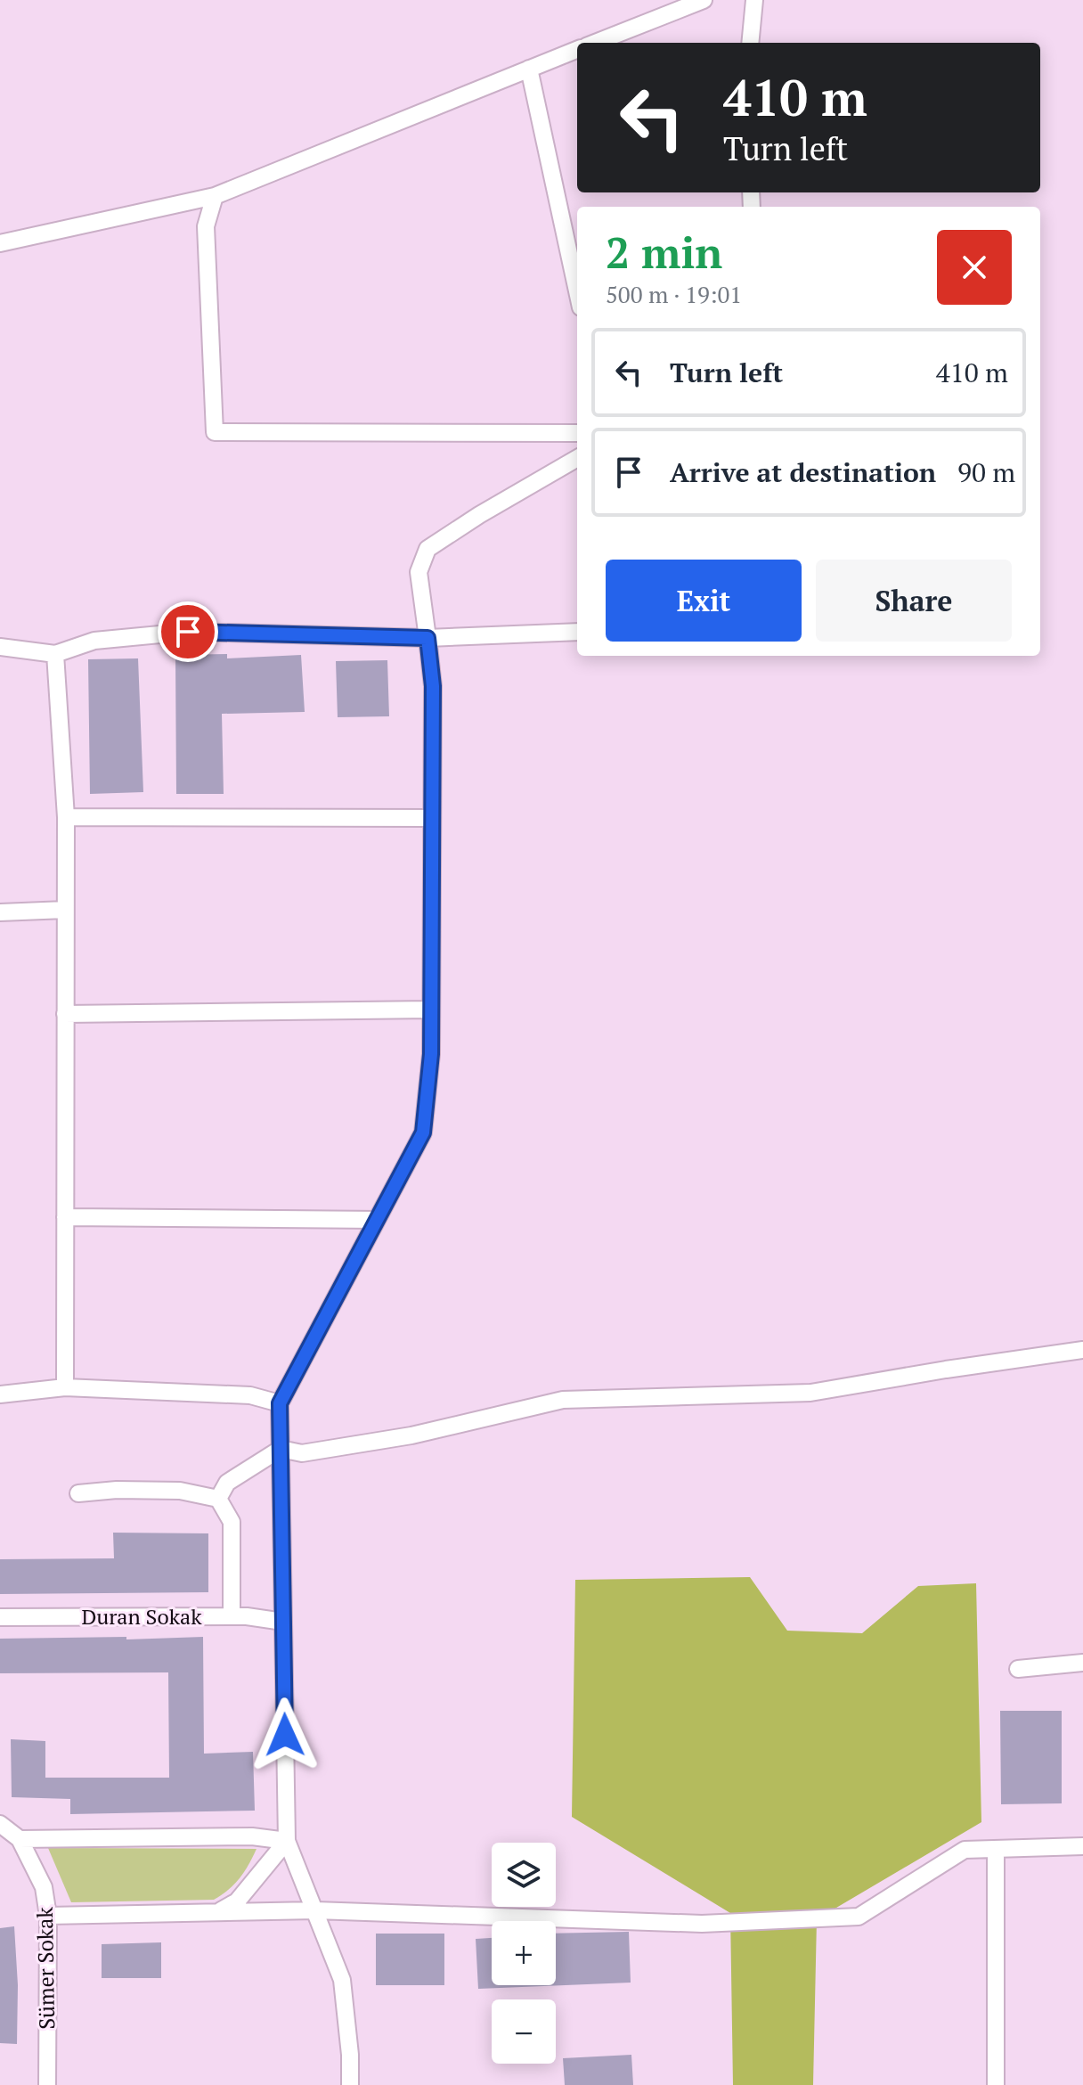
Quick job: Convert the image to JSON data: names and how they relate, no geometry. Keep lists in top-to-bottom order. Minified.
{"streets":{"street":["Duran Sokak","Sümer Sokak"]},"page":{"turn":["410 m","Turn left"],"heading":["2 min","500 m · 19:01"],"list":[{"name":"Turn left","value":"410 m"},{"name":"Arrive at destination","value":"90 m"}],"buttons":["Exit","Share"],"map_buttons":["+","−"]}}
